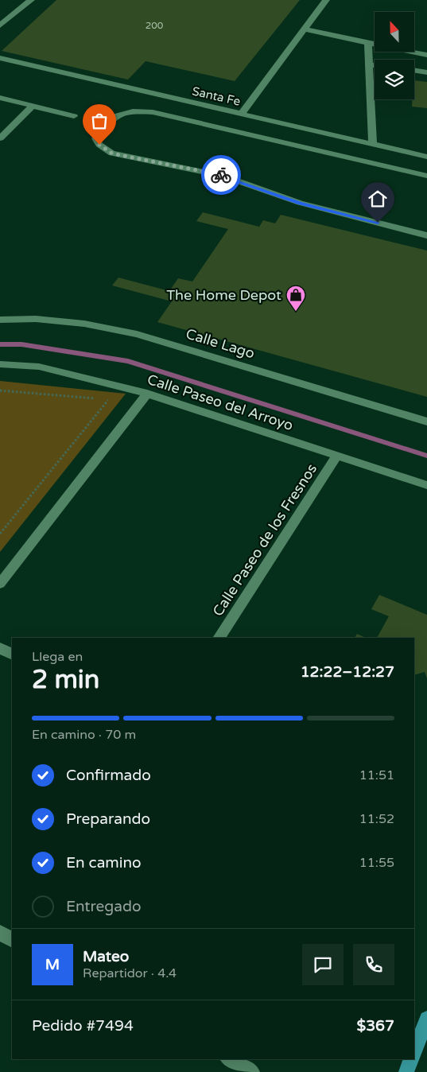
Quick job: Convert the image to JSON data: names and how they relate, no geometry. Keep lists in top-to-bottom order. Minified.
{"streets":{"street":["Santa Fe","Calle Lago","Calle Paseo del Arroyo","Calle Paseo de los Fresnos"]},"crossings":[["Calle Paseo del Arroyo","Calle Paseo de los Fresnos"]],"places":{"shop":["The Home Depot"]},"house_numbers":["200"],"north":"top","page":{"heading":["2 min","Llega en","12:22–12:27"],"panel":["Mateo","Repartidor · 4.4","Pedido #7494","$367"],"bar":"En camino · 70 m","list":[["Confirmado","11:51"],["Preparando","11:52"],["En camino","11:55"],"Entregado"],"round":"M"}}
